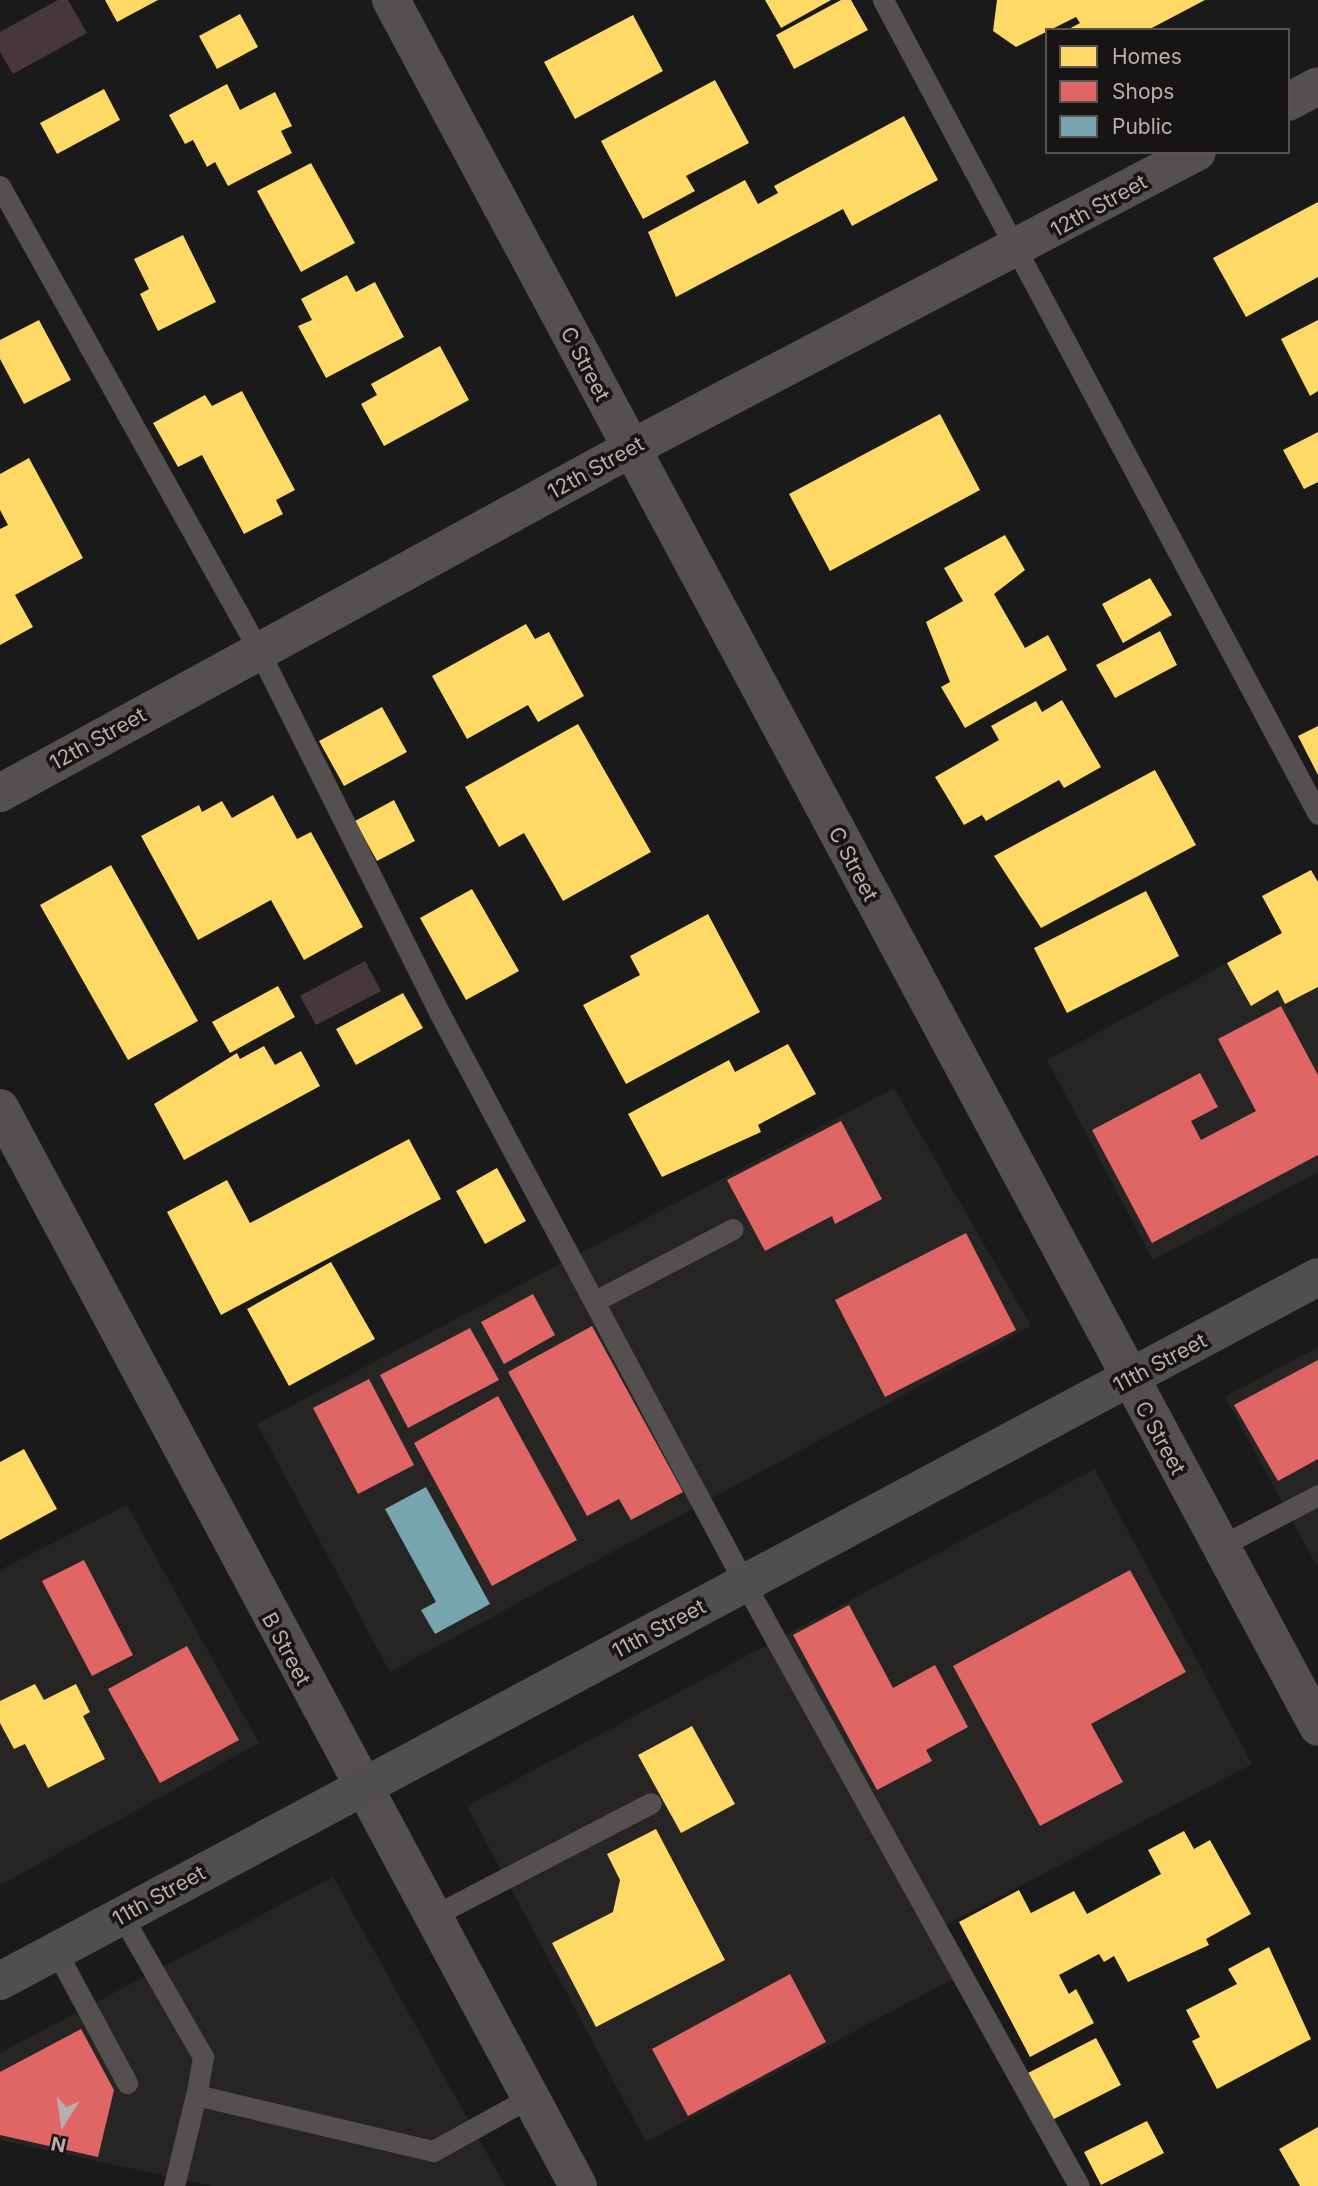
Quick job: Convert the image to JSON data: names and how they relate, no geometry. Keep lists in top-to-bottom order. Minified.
{"streets":{"main road":["11th Street"],"street":["12th Street","C Street","B Street"]},"crossings":[["12th Street","C Street"],["C Street","11th Street"],["11th Street","B Street"]],"legend":["Homes","Shops","Public"],"north":"bottom"}
